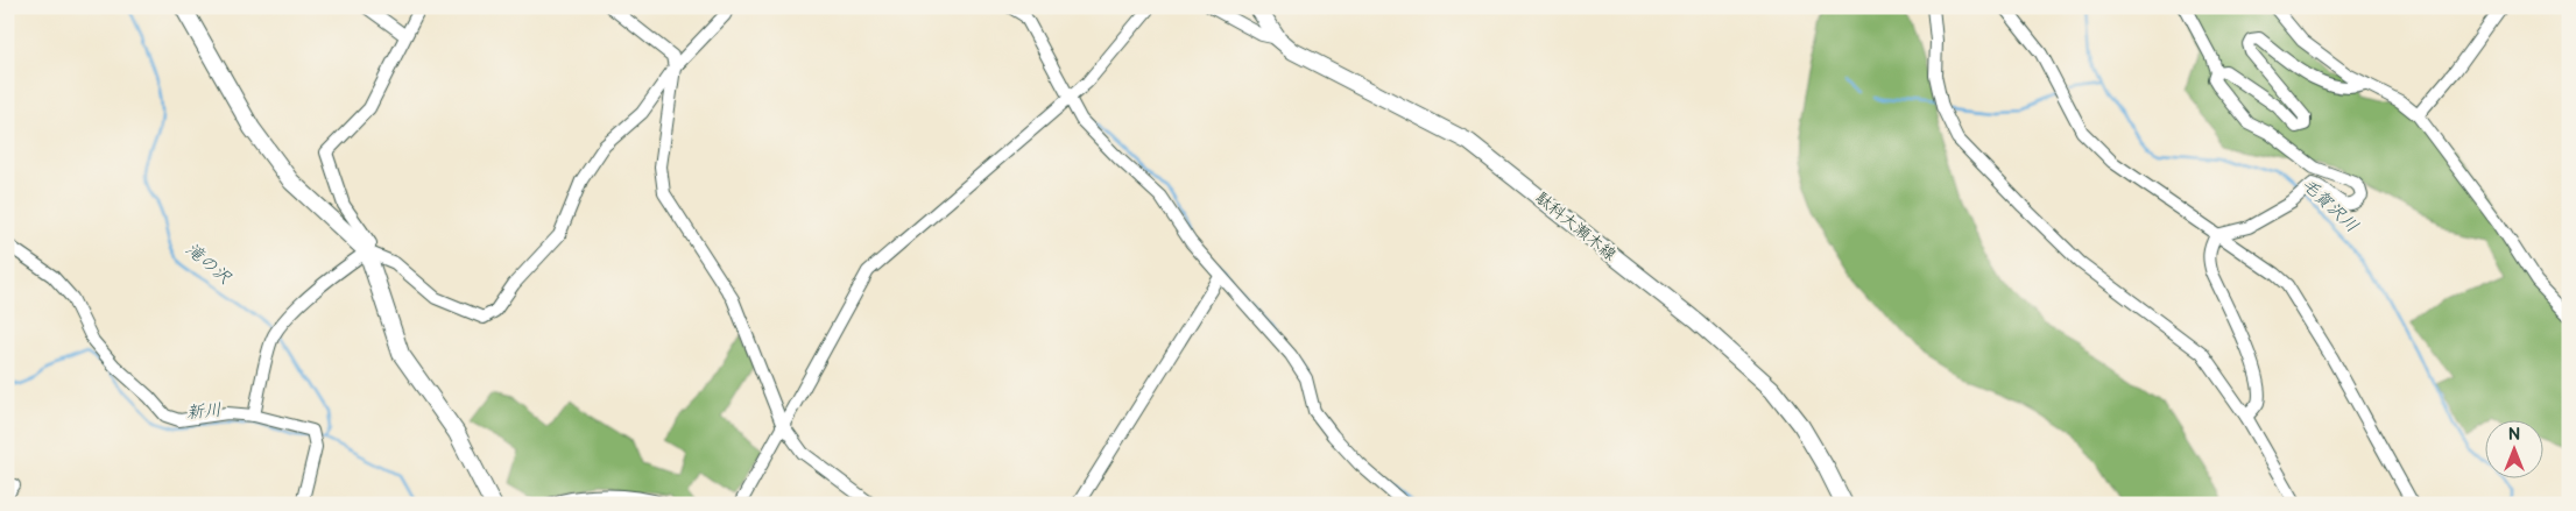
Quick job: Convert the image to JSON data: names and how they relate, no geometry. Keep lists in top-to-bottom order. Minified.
{"streets":{"main road":["駄科大瀬木線"]},"water":["毛賀沢川","滝の沢","新川"],"north":"top"}
